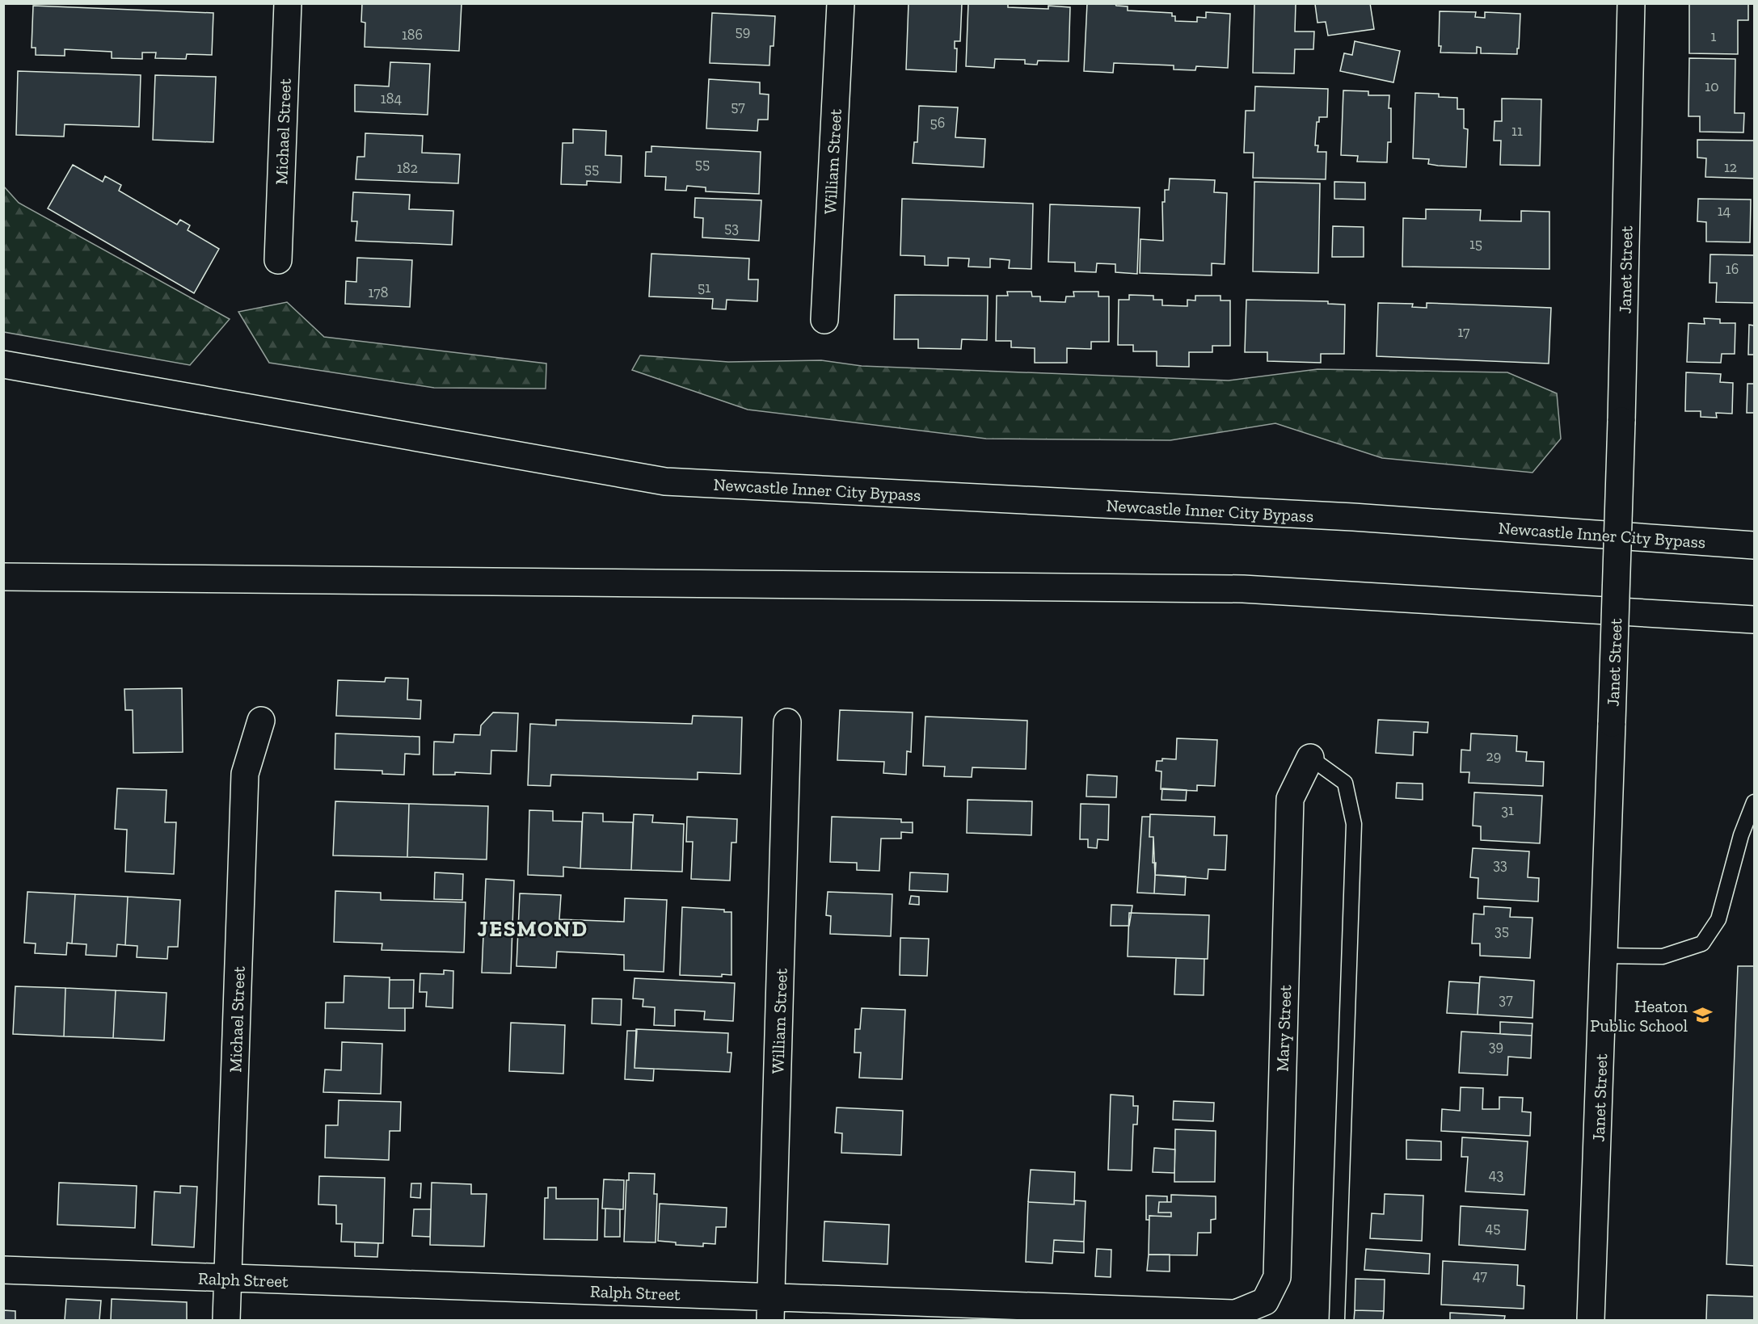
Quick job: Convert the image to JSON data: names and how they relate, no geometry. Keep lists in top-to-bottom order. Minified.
{"streets":{"main road":["Michael Street","William Street","Janet Street","Newcastle Inner City Bypass","Mary Street","Ralph Street"]},"crossings":[["Michael Street","Ralph Street"],["William Street","Ralph Street"],["Mary Street","Ralph Street"]],"districts":["JESMOND"],"places":{"school or university":["Heaton Public School"]},"house_numbers":["59","186","1","10","184","57","56","11","55","12","182","55","14","53","15","16","51","178","17","29","31","33","35","37","39","43","45","47"]}
